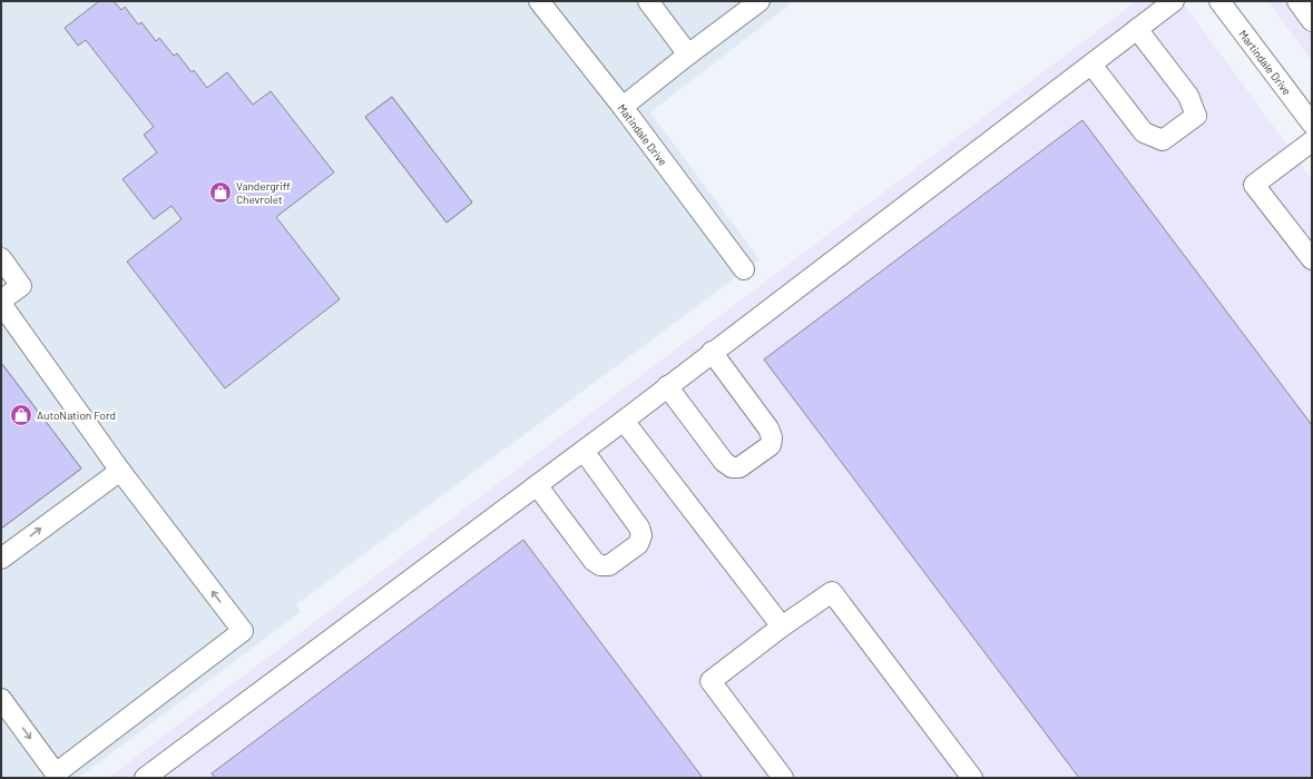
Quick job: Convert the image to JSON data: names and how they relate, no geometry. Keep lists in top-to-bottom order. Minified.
{"streets":{"street":["Martindale Drive","Matindale Drive"]},"places":{"shop":["Vandergriff Chevrolet","AutoNation Ford"]}}
